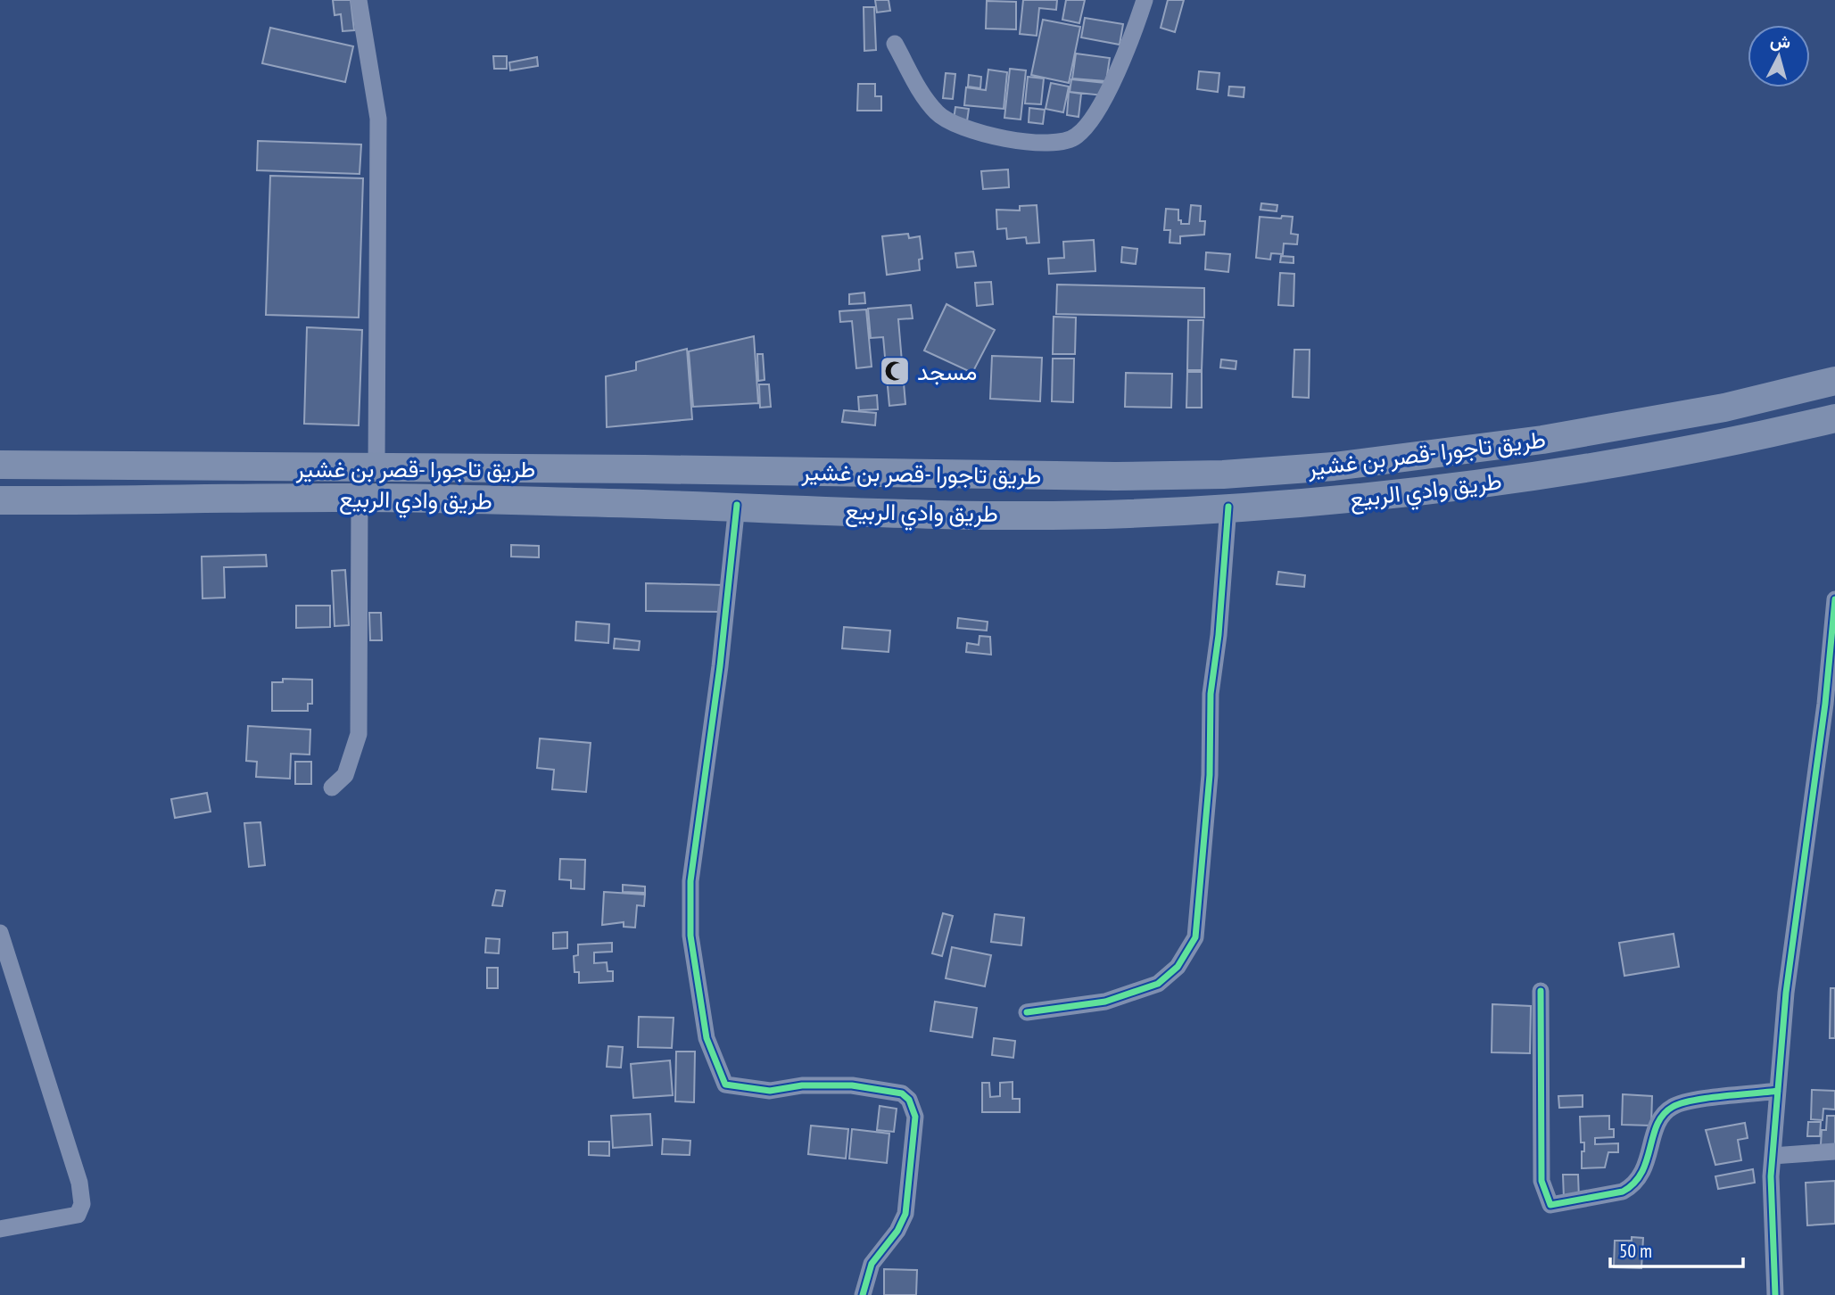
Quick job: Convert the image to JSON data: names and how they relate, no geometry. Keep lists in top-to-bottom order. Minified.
{"streets":{"highway":["طريق تاجورا -قصر بن غشير","طريق وادي الربيع"]},"places":{"mosque":["مسجد"]},"scale_bar":"50 m","north":"top"}
